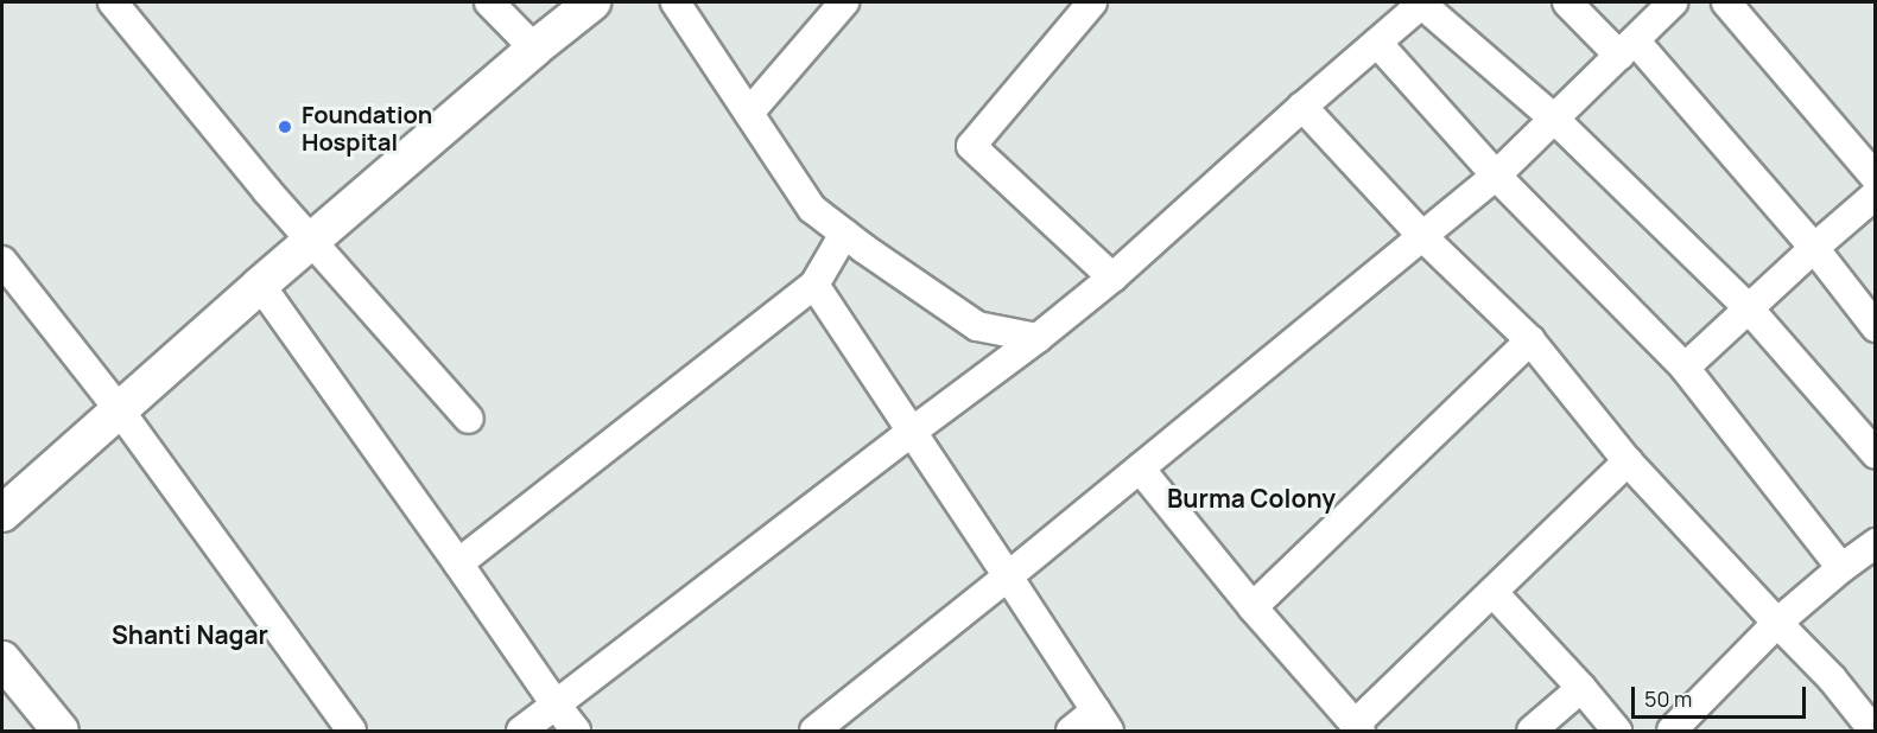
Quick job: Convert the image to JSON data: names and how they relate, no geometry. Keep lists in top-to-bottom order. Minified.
{"districts":["Burma Colony","Shanti Nagar"],"places":["Foundation Hospital"],"scale_bar":"50 m"}
